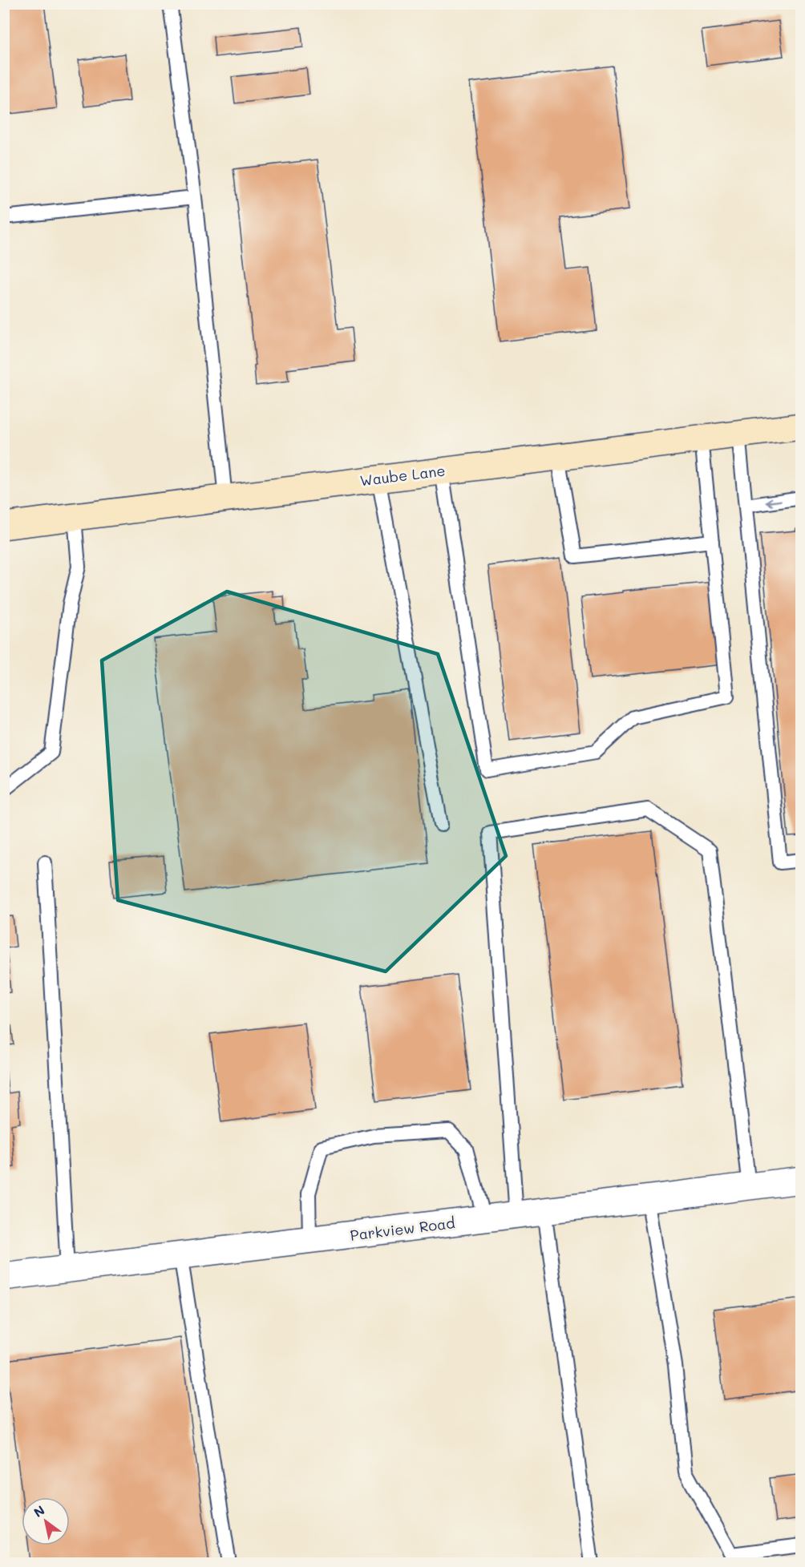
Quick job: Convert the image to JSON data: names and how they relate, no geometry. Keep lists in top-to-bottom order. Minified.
{"streets":{"main road":["Waube Lane"],"street":["Parkview Road"]},"north":"top left"}
